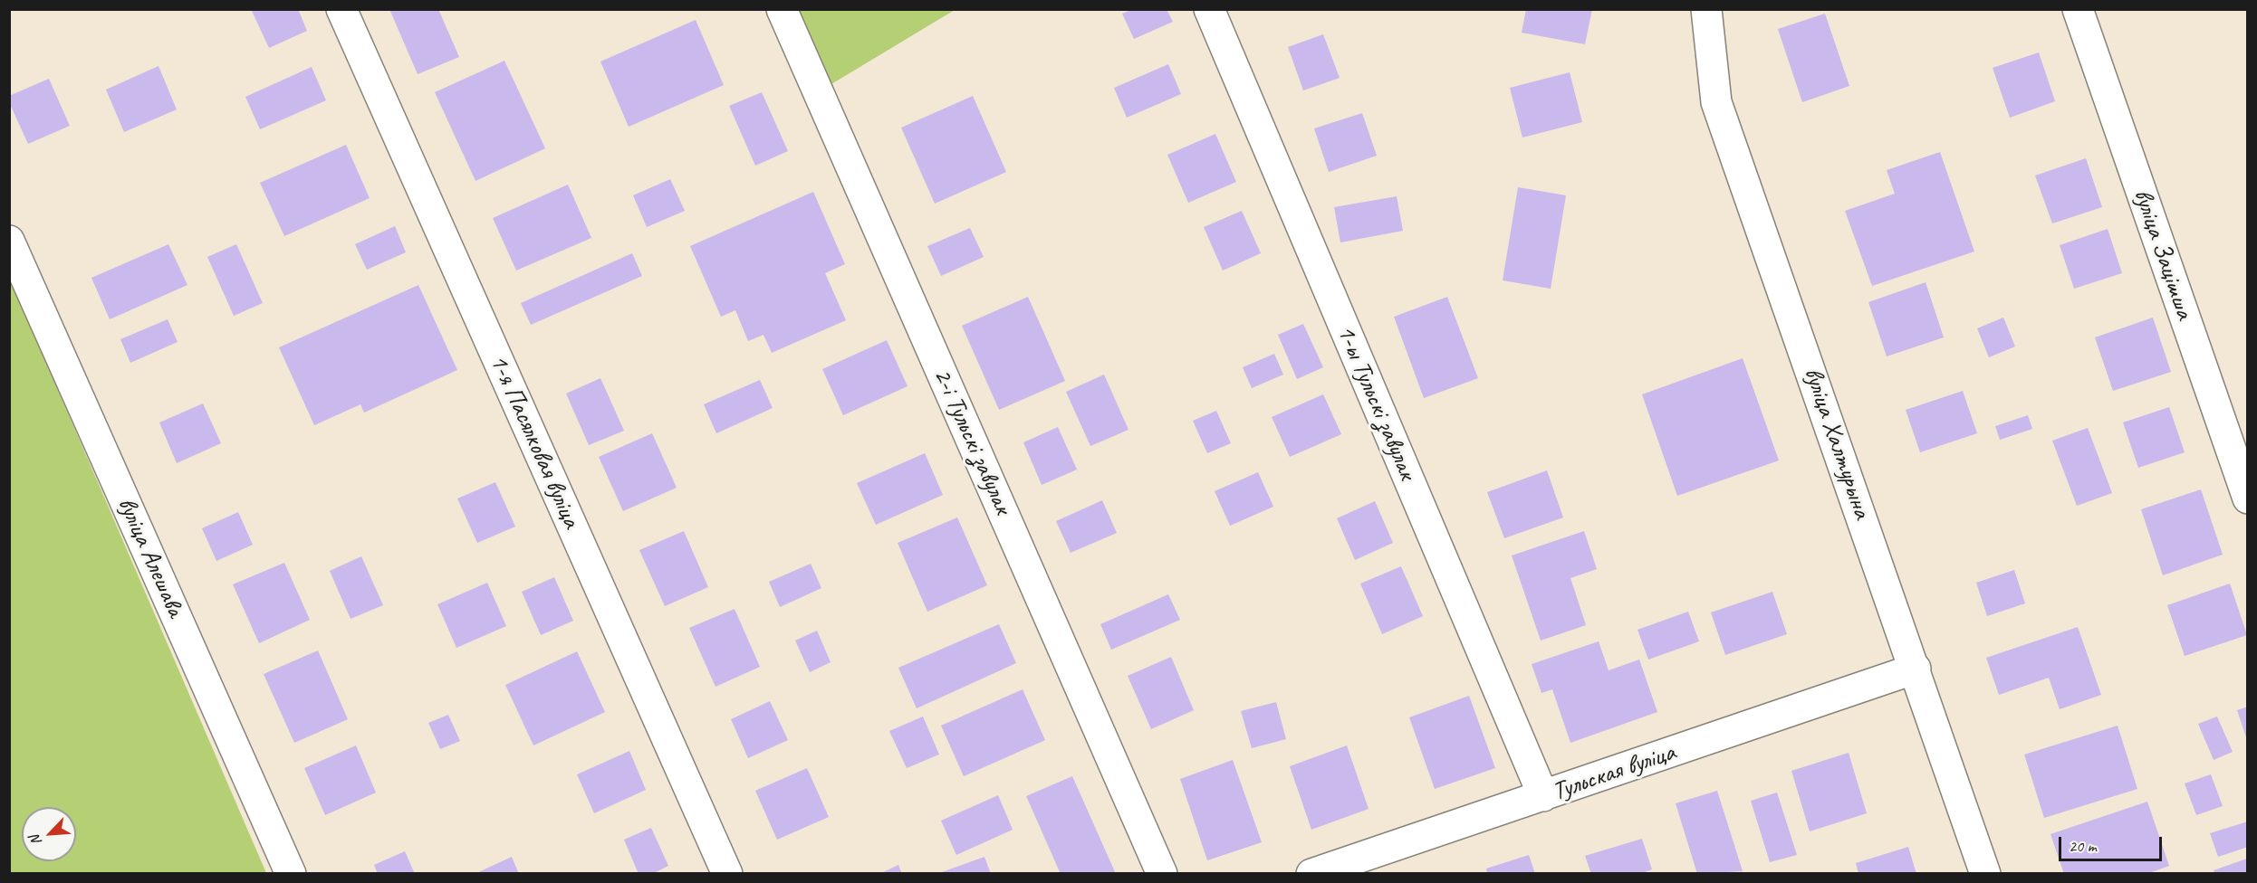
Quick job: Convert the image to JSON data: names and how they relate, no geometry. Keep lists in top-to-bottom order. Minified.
{"streets":{"street":["вуліца Зацішша","1-ы Тульскі завулак","1-я Пасялковая вуліца","2-і Тульскі завулак","вуліца Халтурына","вуліца Алешава","Тульская вуліца"]},"crossings":[["1-ы Тульскі завулак","Тульская вуліца"],["вуліца Халтурына","Тульская вуліца"]],"scale_bar":"20 m","north":"bottom left"}
